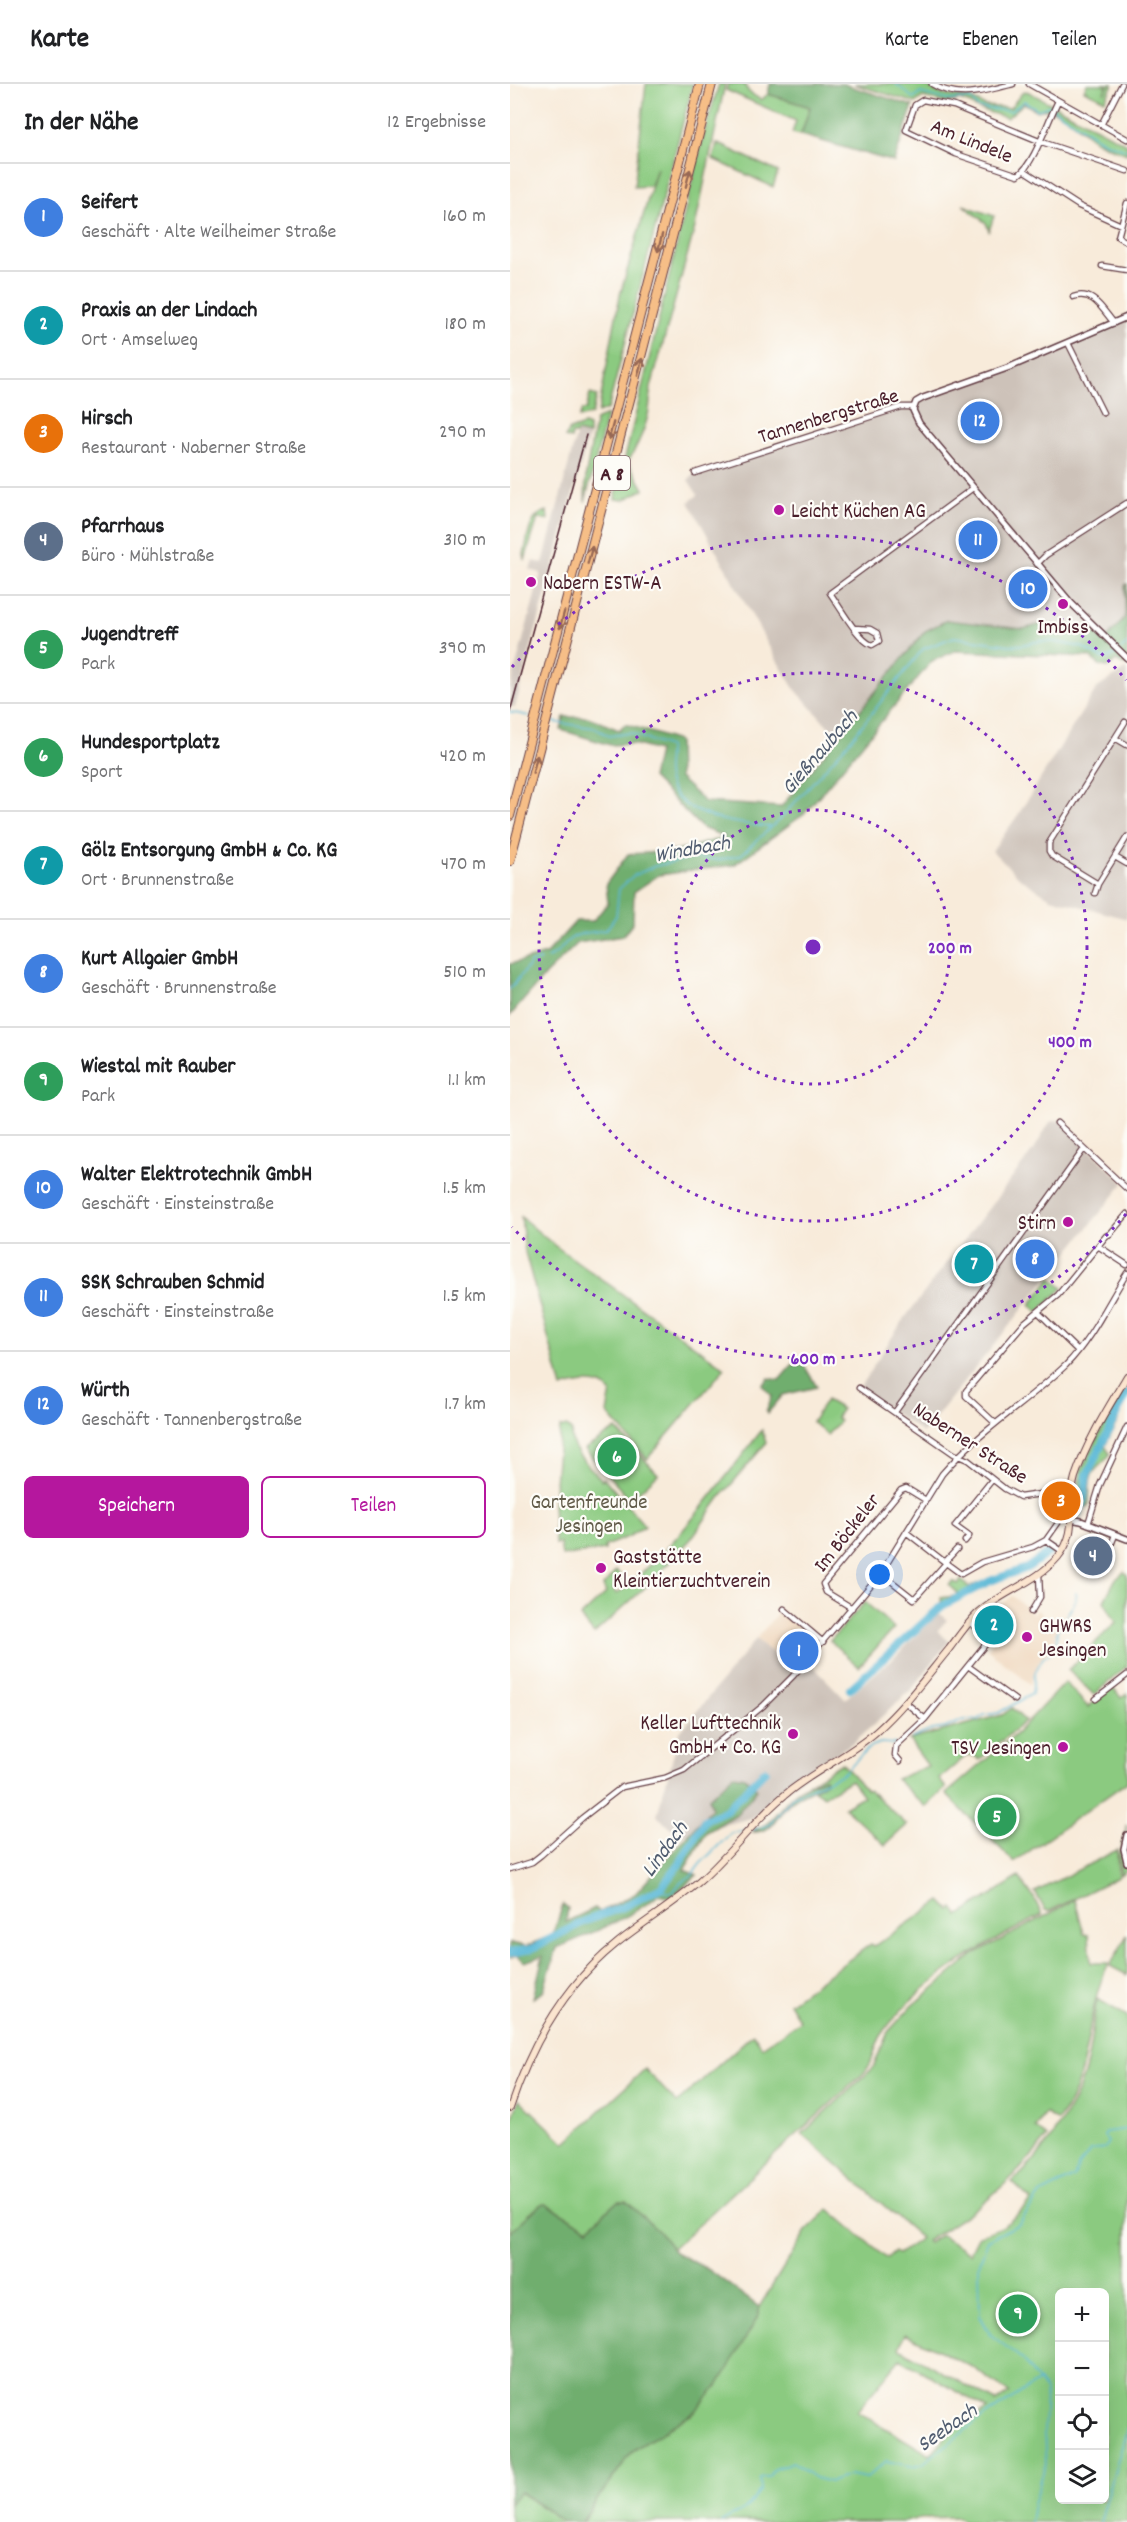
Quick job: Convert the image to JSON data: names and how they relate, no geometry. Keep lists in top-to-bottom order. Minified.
{"streets":{"highway":["A 8"],"street":["Am Lindele","Tannenbergstraße","Naberner Straße","Im Böckeler"]},"water":["Gießnaubach","Windbach","Lindach","Seebach"],"parks":["Gartenfreunde Jesingen"],"places":["Leicht Küchen AG","Nabern ESTW-A","Imbiss","Stirn","Gaststätte Kleintierzuchtverein","GHWRS Jesingen","Keller Lufttechnik GmbH + Co. KG","TSV Jesingen"],"page":{"header":"Karte","nav":["Karte","Ebenen","Teilen"],"heading":["In der Nähe","12 Ergebnisse"],"list":[{"mark":"1","name":"Seifert","note":"Geschäft · Alte Weilheimer Straße","value":"160 m"},{"mark":"2","name":"Praxis an der Lindach","note":"Ort · Amselweg","value":"180 m"},{"mark":"3","name":"Hirsch","note":"Restaurant · Naberner Straße","value":"290 m"},{"mark":"4","name":"Pfarrhaus","note":"Büro · Mühlstraße","value":"310 m"},{"mark":"5","name":"Jugendtreff","note":"Park","value":"390 m"},{"mark":"6","name":"Hundesportplatz","note":"Sport","value":"420 m"},{"mark":"7","name":"Gölz Entsorgung GmbH & Co. KG","note":"Ort · Brunnenstraße","value":"470 m"},{"mark":"8","name":"Kurt Allgaier GmbH","note":"Geschäft · Brunnenstraße","value":"510 m"},{"mark":"9","name":"Wiestal mit Rauber","note":"Park","value":"1.1 km"},{"mark":"10","name":"Walter Elektrotechnik GmbH","note":"Geschäft · Einsteinstraße","value":"1.5 km"},{"mark":"11","name":"SSK Schrauben Schmid","note":"Geschäft · Einsteinstraße","value":"1.5 km"},{"mark":"12","name":"Würth","note":"Geschäft · Tannenbergstraße","value":"1.7 km"}],"pins":["12","11","10","8","7","6","3","4","2","1","5","9"],"buttons":["Speichern","Teilen"],"map_buttons":["+","−"]},"rings":["200 m","400 m","600 m"]}
